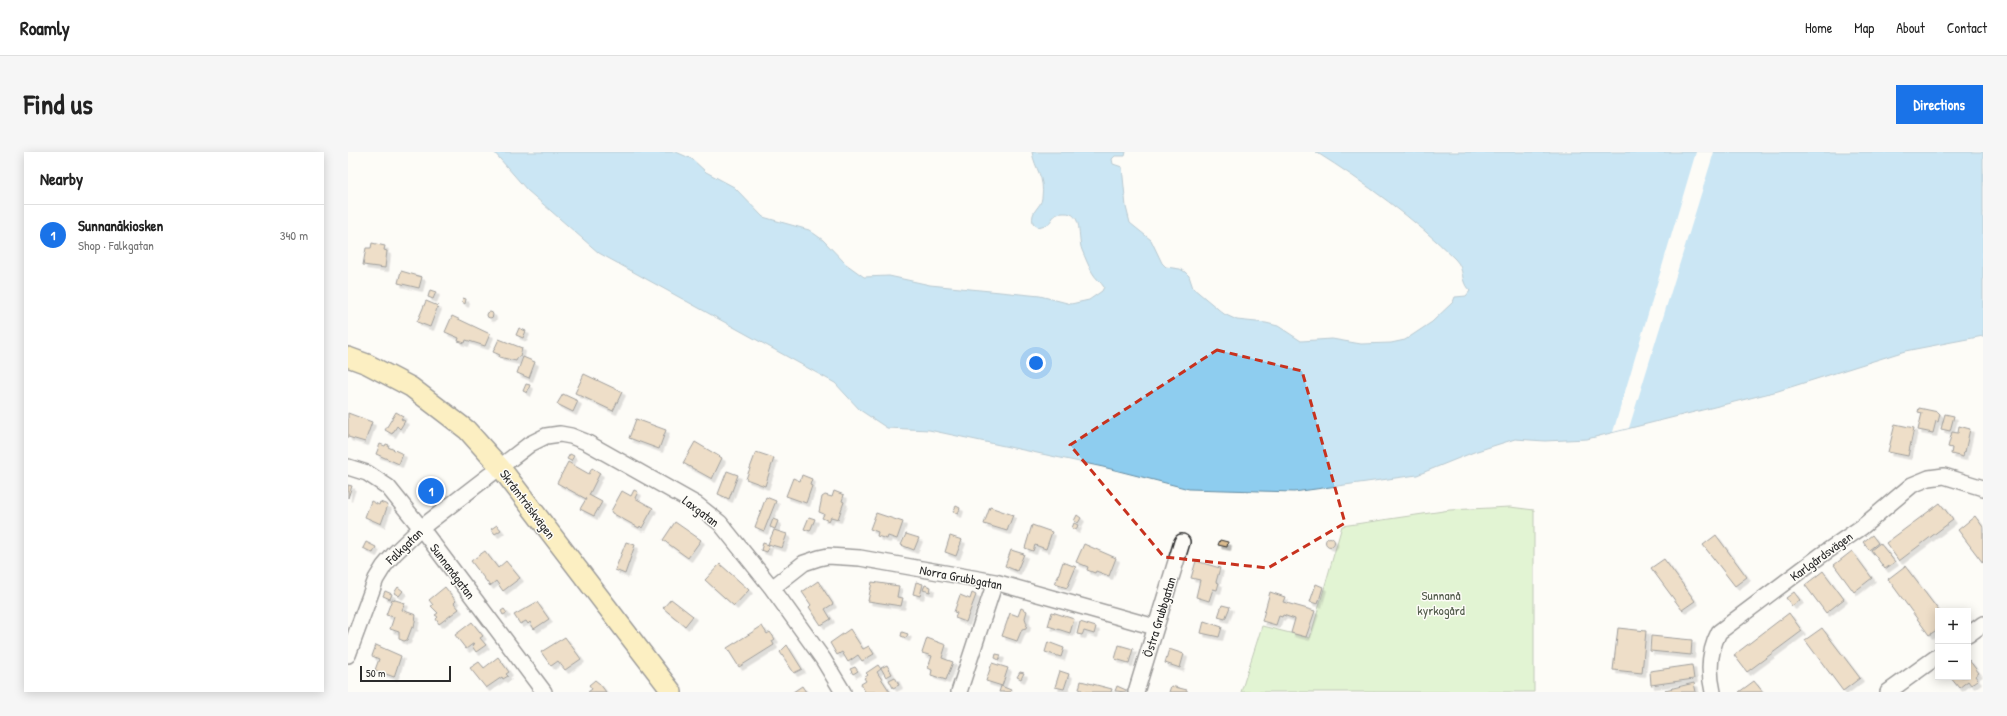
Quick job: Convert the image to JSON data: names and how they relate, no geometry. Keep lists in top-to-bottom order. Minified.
{"streets":{"main road":["Skråmträskvägen"],"street":["Laxgatan","Falkgatan","Karlgårdsvägen","Sunnanågatan","Norra Grubbgatan","Östra Grubbgatan"]},"crossings":[["Skråmträskvägen","Laxgatan"],["Skråmträskvägen","Falkgatan"],["Laxgatan","Falkgatan"],["Laxgatan","Norra Grubbgatan"],["Falkgatan","Sunnanågatan"],["Norra Grubbgatan","Östra Grubbgatan"]],"parks":["Sunnanå kyrkogård"],"scale_bar":"50 m","page":{"header":"Roamly","nav":["Home","Map","About","Contact"],"title":"Find us","buttons":"Directions","heading":"Nearby","list":[{"mark":"1","name":"Sunnanåkiosken","note":"Shop · Falkgatan","value":"340 m"}],"pins":"1","map_buttons":["+","−"],"scale":"50 m"}}
